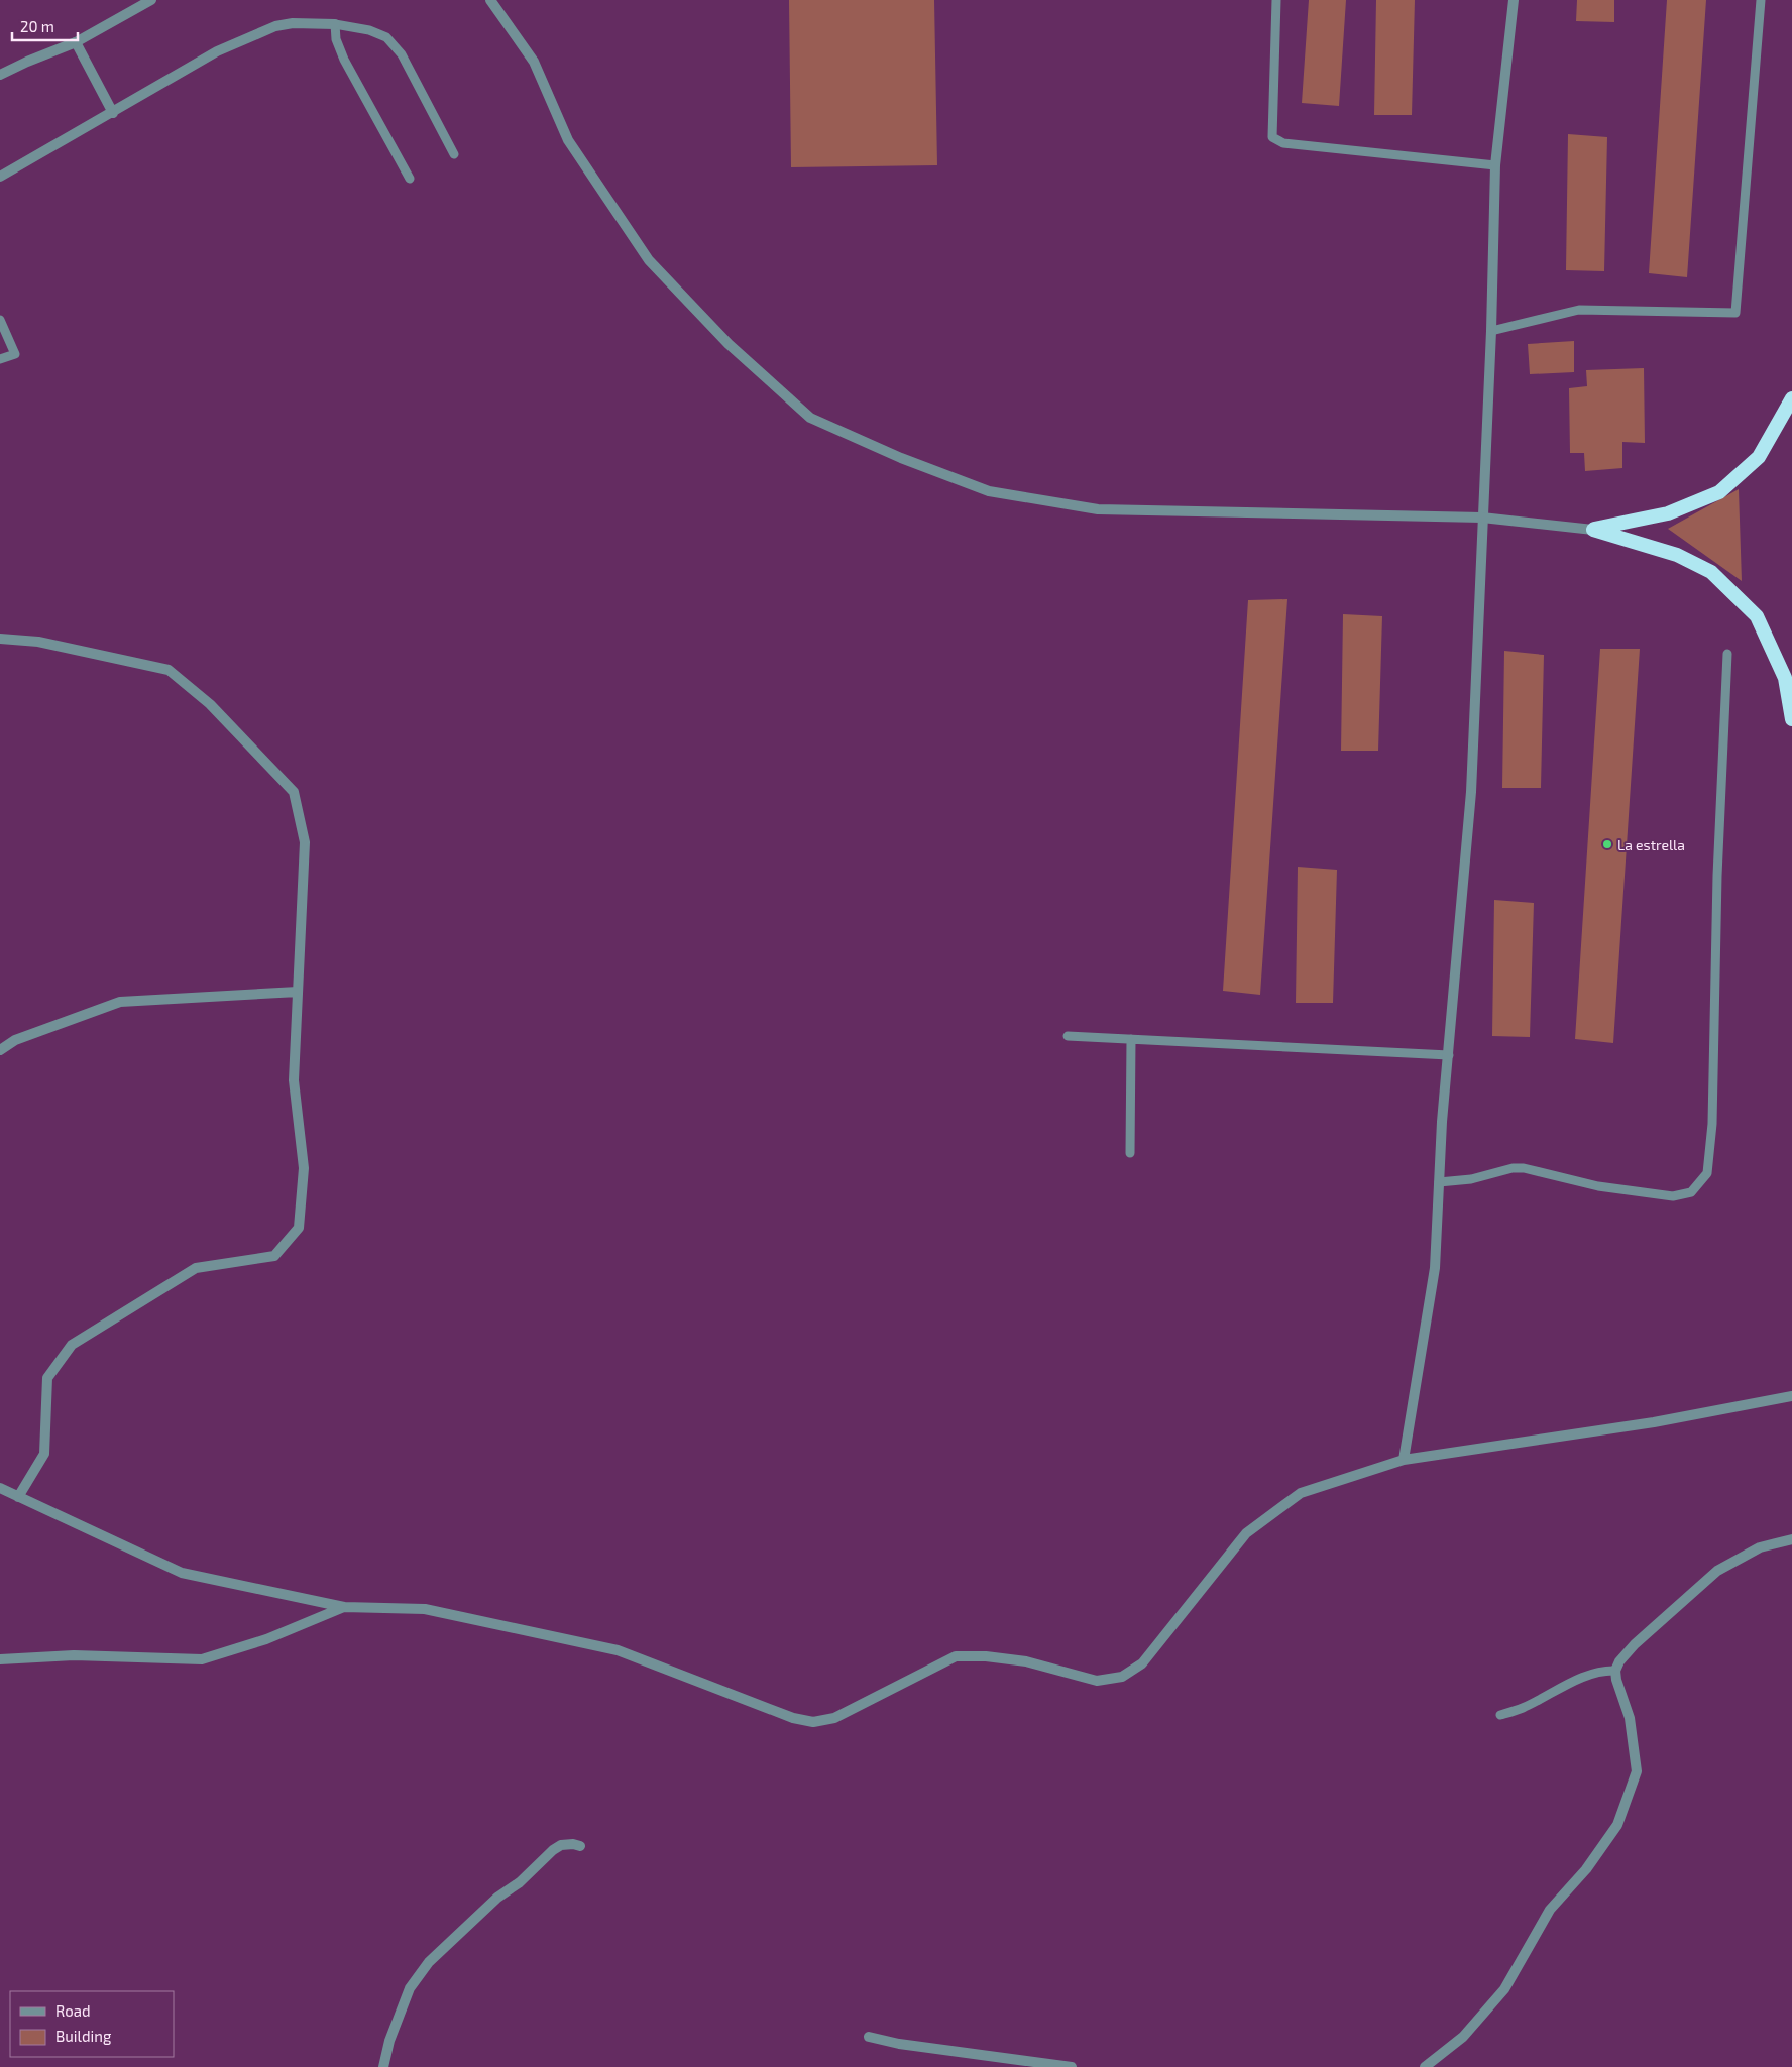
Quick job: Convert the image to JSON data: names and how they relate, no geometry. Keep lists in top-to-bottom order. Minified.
{"places":["La estrella"],"legend":["Road","Building"],"scale_bar":"20 m"}
